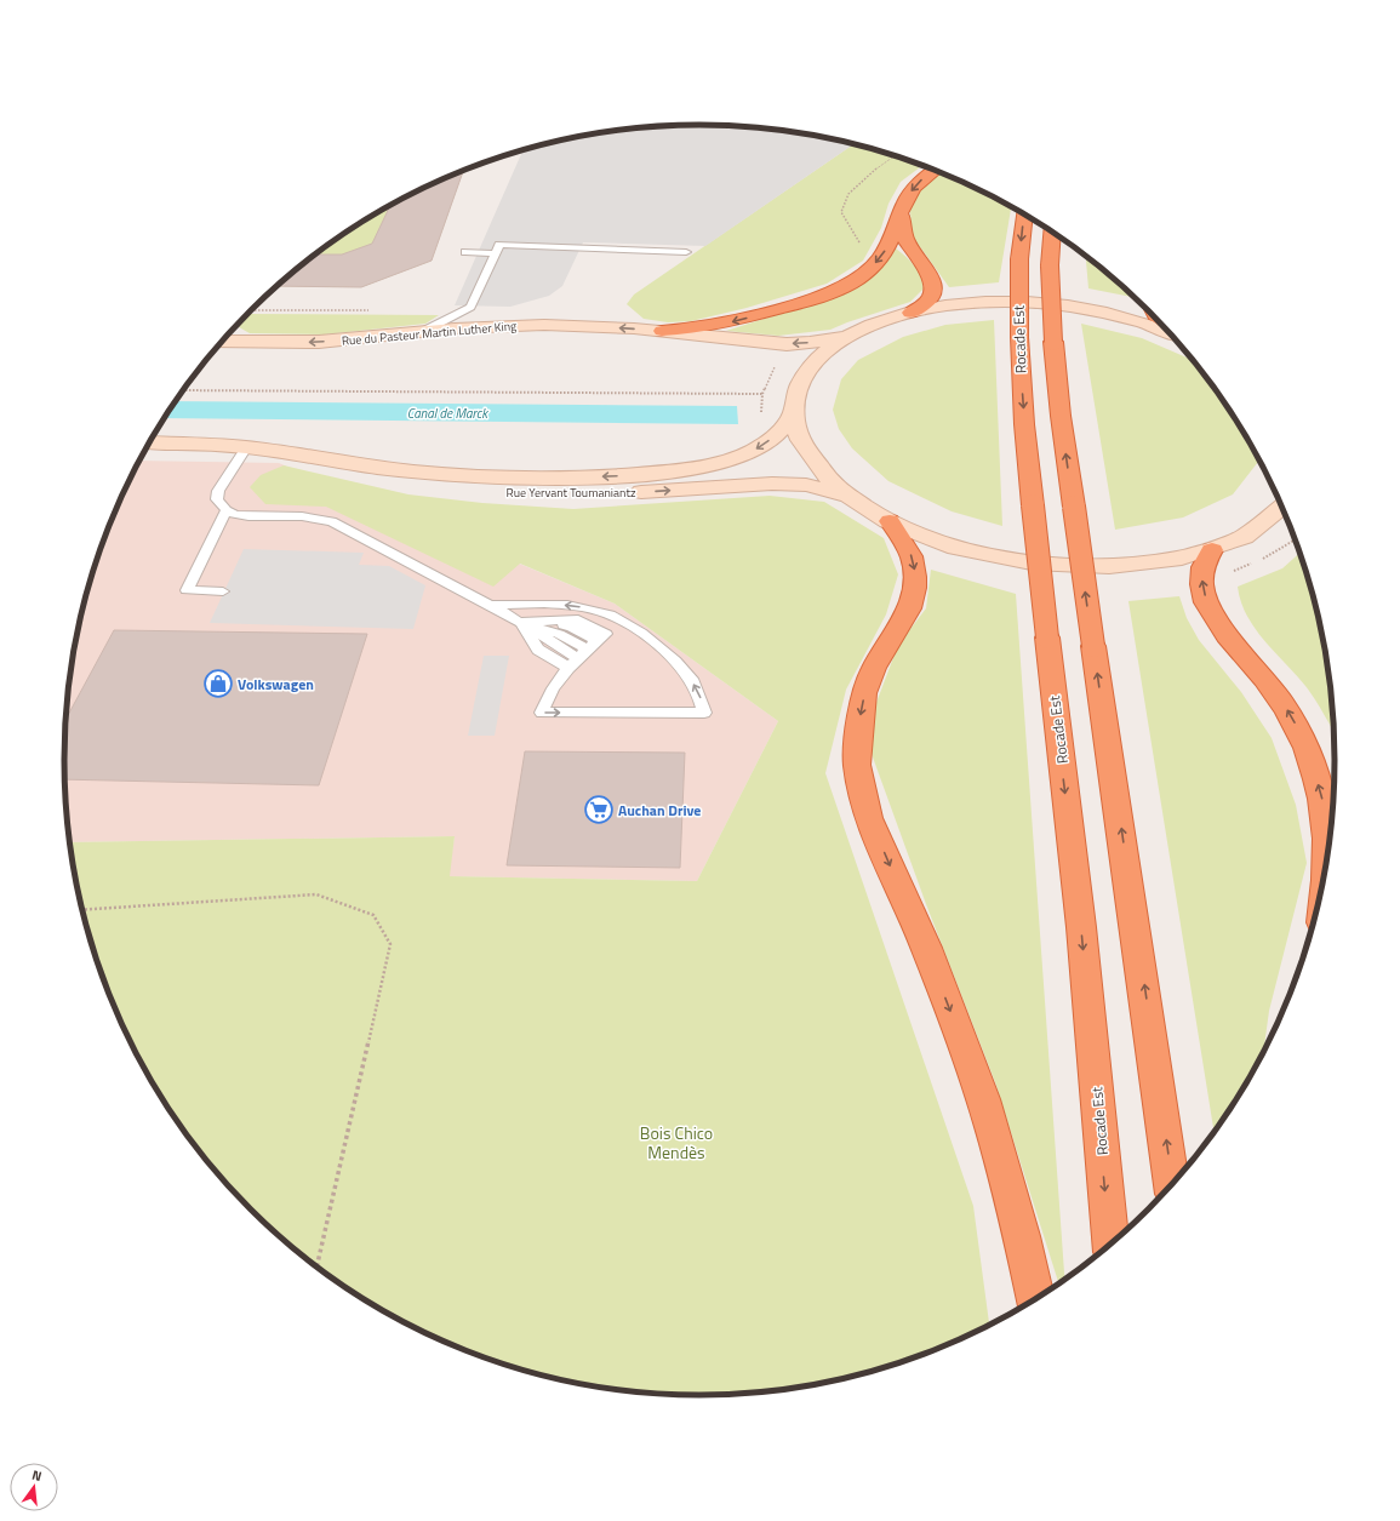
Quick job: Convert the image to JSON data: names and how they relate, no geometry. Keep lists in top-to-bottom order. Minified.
{"streets":{"highway":["Rocade Est"],"street":["Rue du Pasteur Martin Luther King","Rue Yervant Toumaniantz"]},"one_way":["Rue du Pasteur Martin Luther King"],"water":["Canal de Marck"],"parks":["Bois Chico Mendès"],"places":{"shop":["Volkswagen"],"supermarket":["Auchan Drive"]},"north":"top"}
